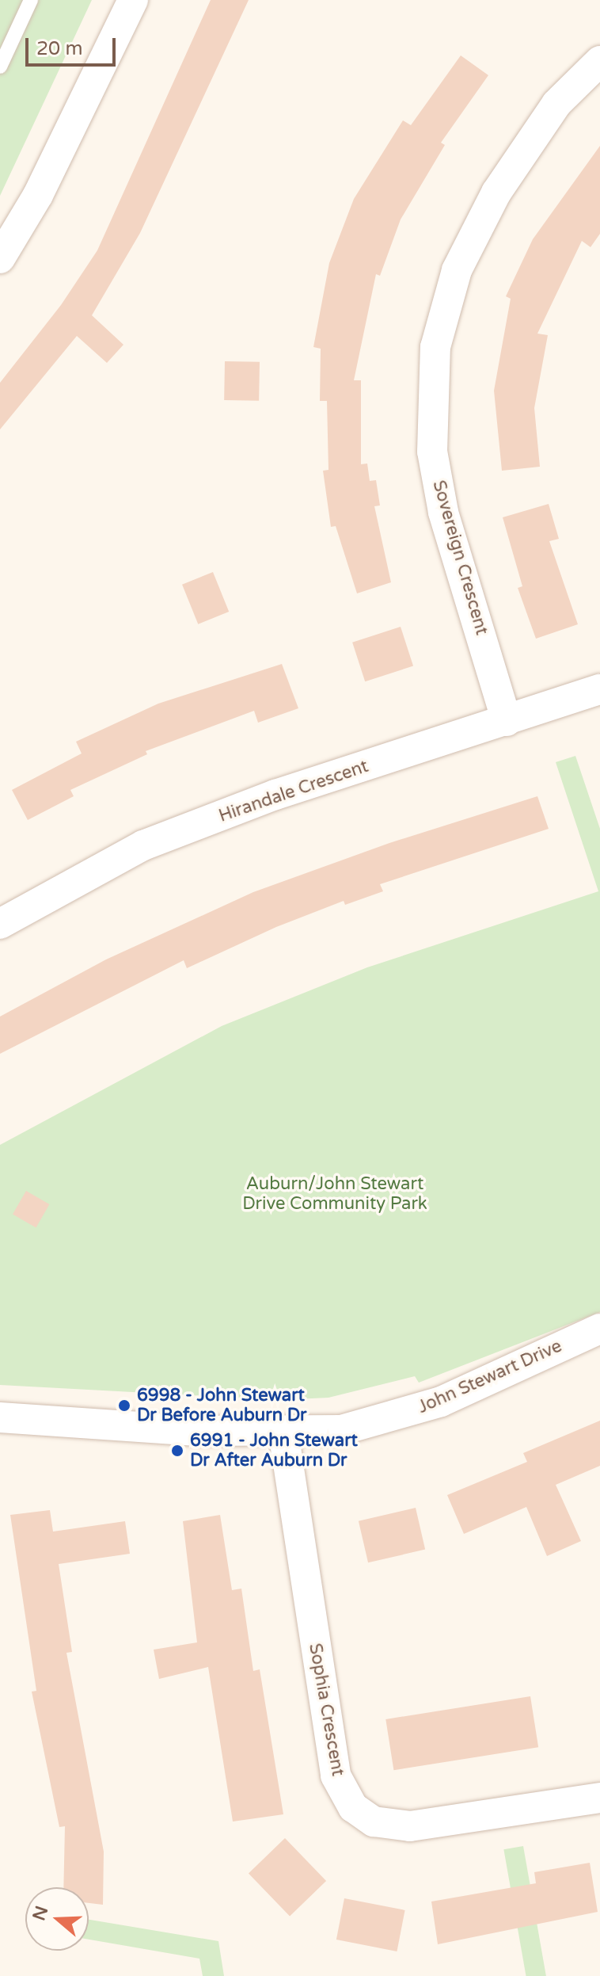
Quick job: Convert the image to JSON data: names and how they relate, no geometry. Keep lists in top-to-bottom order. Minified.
{"streets":{"street":["Sovereign Crescent","Hirandale Crescent","John Stewart Drive","Sophia Crescent"]},"crossings":[["Sovereign Crescent","Hirandale Crescent"],["John Stewart Drive","Sophia Crescent"]],"parks":["Auburn/John Stewart Drive Community Park"],"places":["6998 - John Stewart Dr Before Auburn Dr","6991 - John Stewart Dr After Auburn Dr"],"scale_bar":"20 m","north":"left"}
